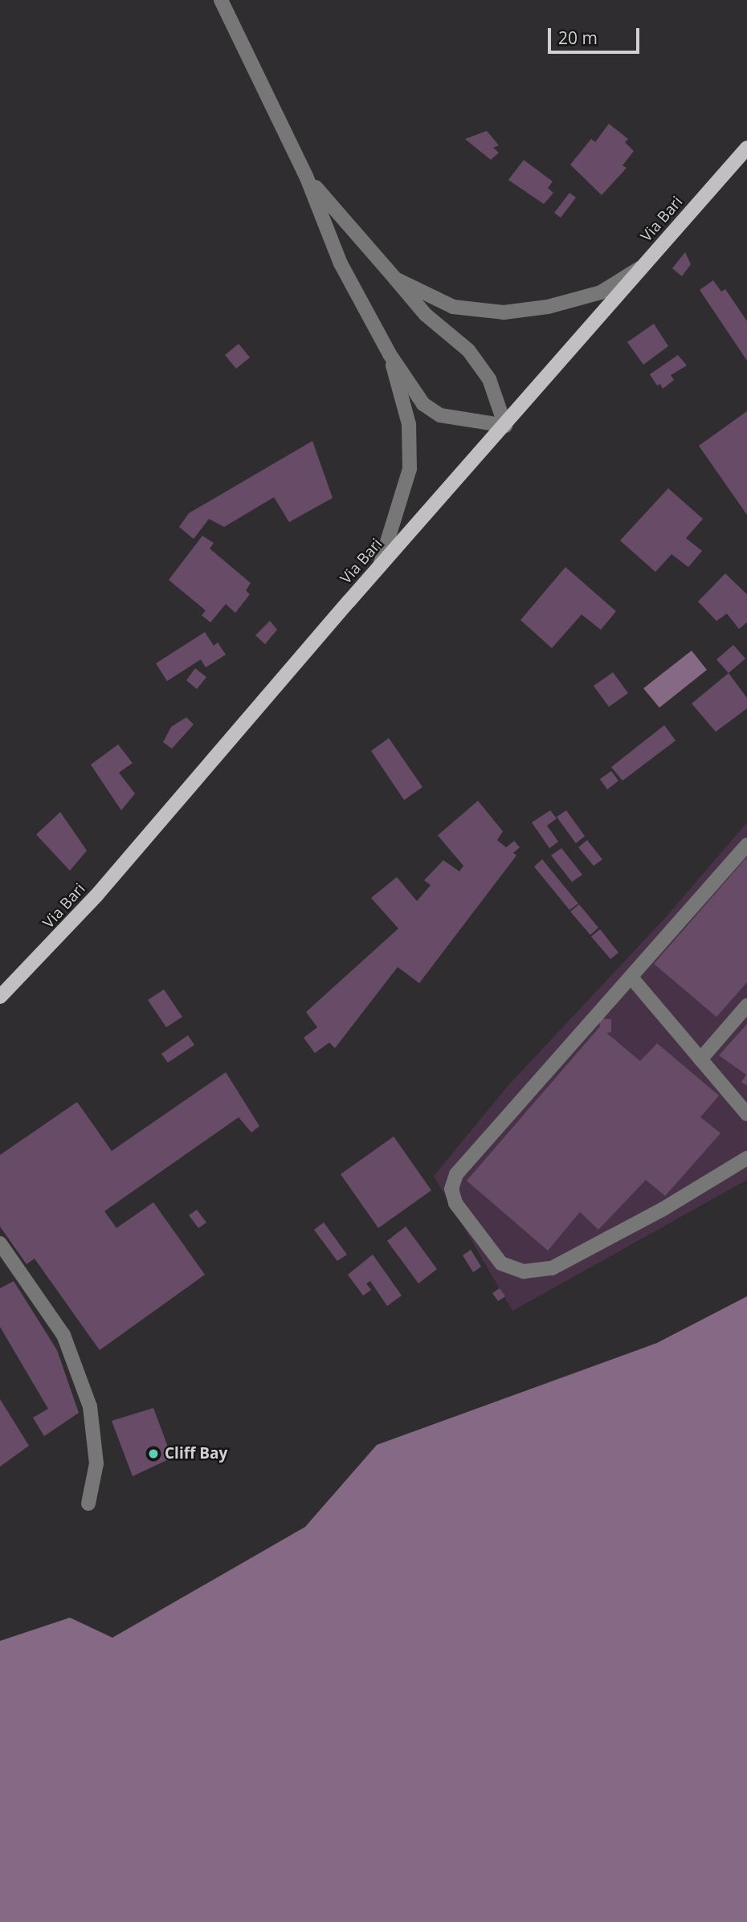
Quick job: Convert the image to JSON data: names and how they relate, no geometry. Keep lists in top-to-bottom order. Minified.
{"streets":{"main road":["Via Bari"]},"places":["Cliff Bay"],"scale_bar":"20 m"}
